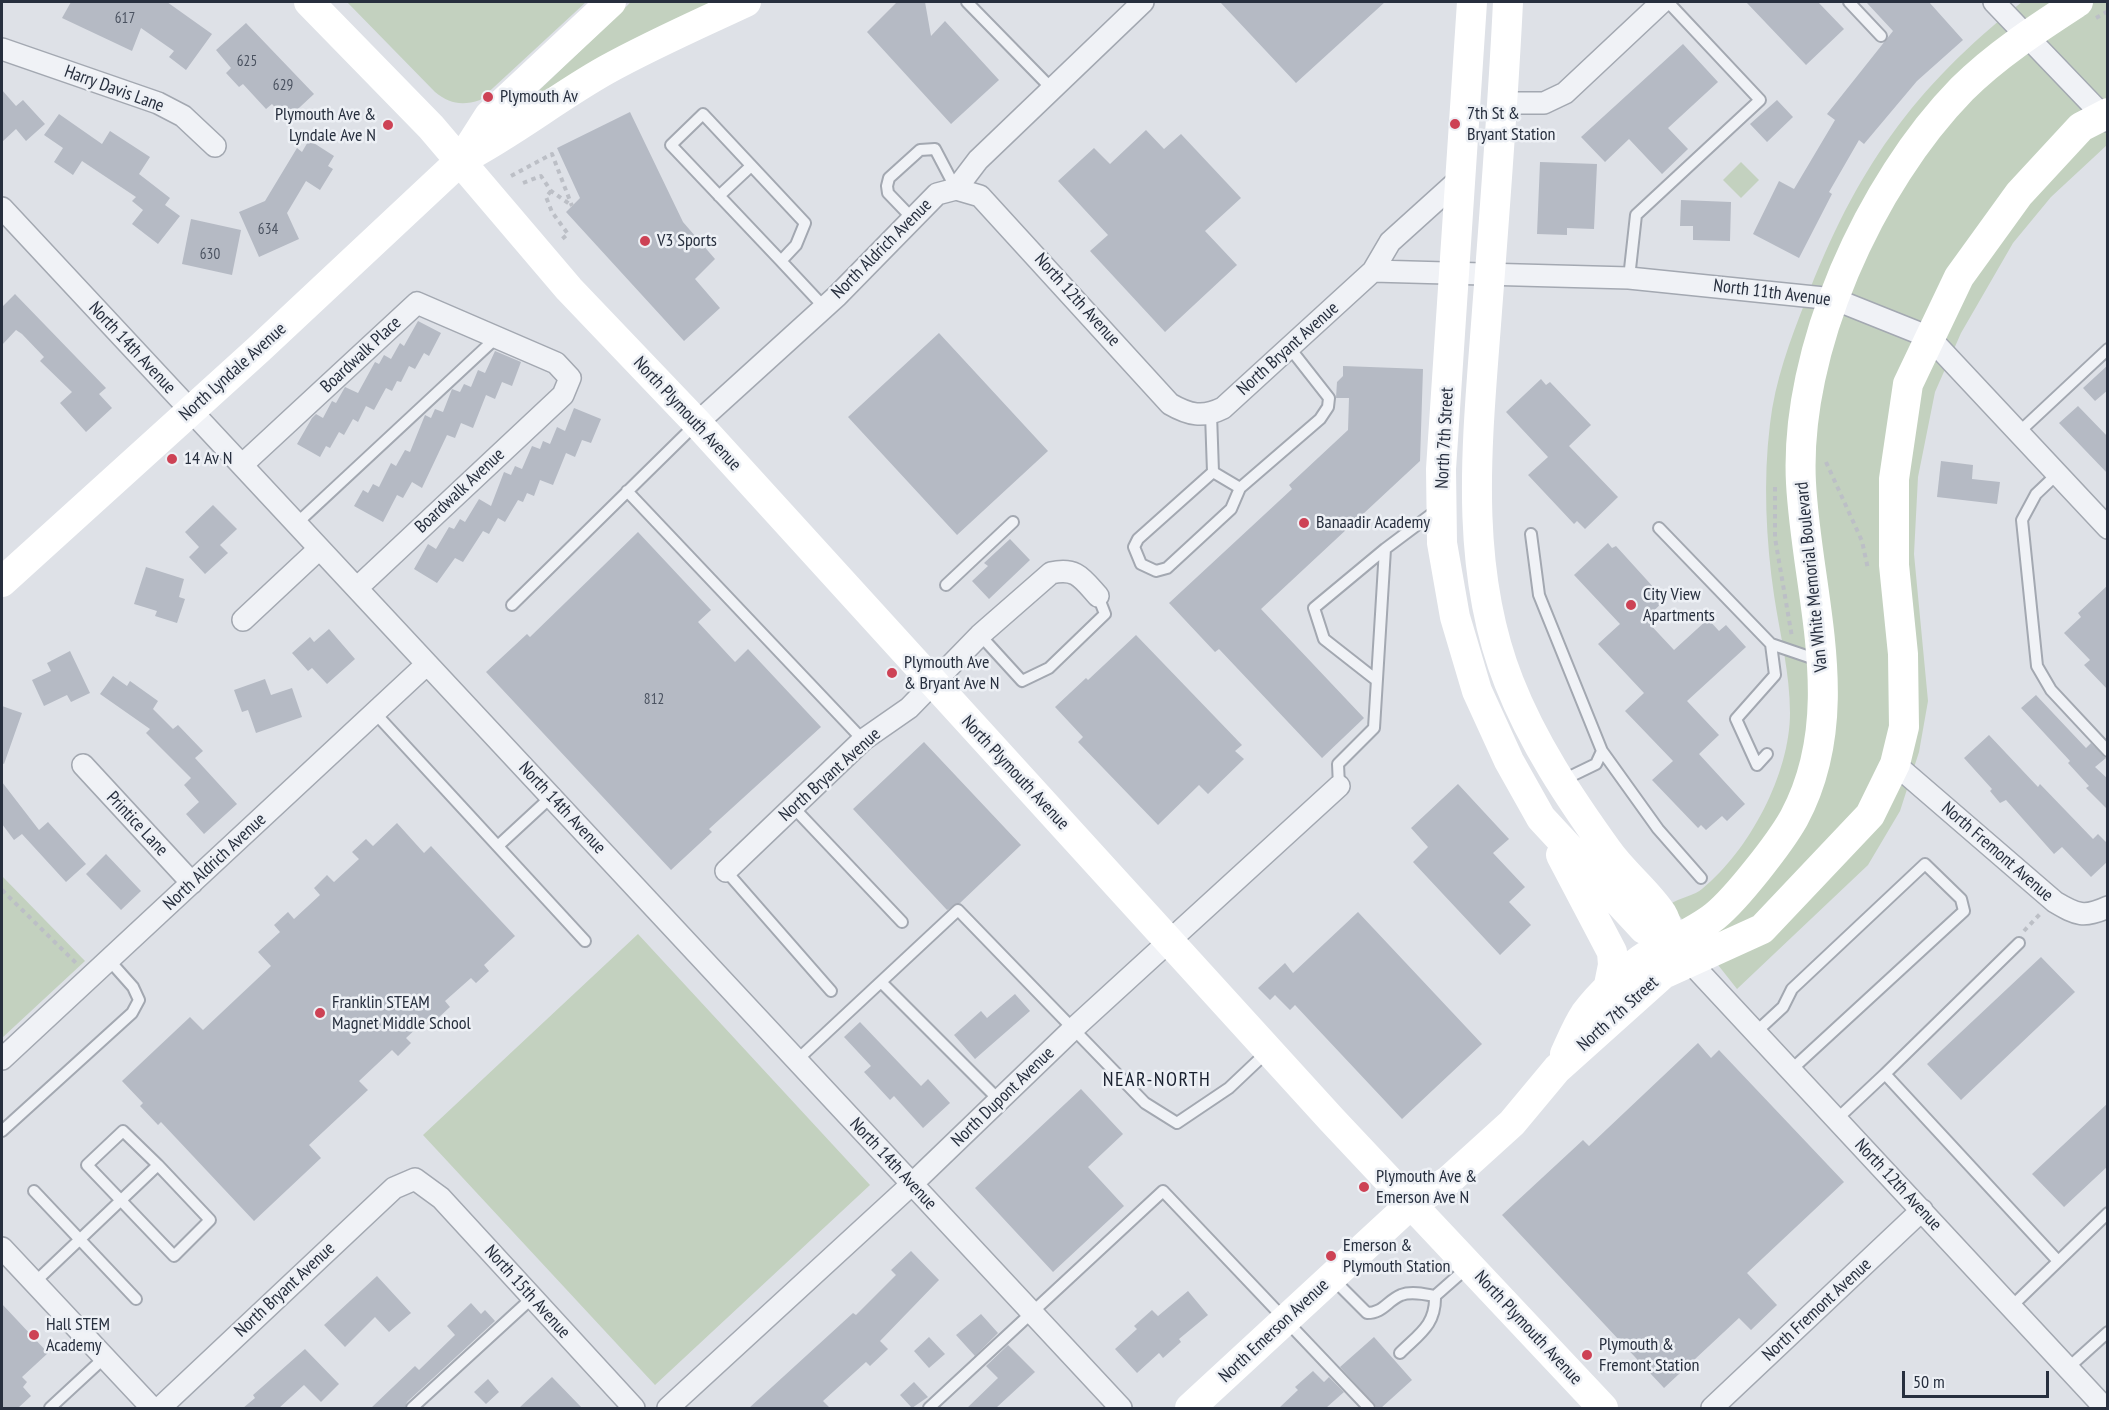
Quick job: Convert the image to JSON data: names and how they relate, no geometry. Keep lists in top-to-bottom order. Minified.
{"streets":{"main road":["North Lyndale Avenue","North Plymouth Avenue","North 7th Street","Van White Memorial Boulevard","North Emerson Avenue"],"street":["Harry Davis Lane","North Aldrich Avenue","North 11th Avenue","North 12th Avenue","North 14th Avenue","North Bryant Avenue","Boardwalk Place","Boardwalk Avenue","Printice Lane","North Fremont Avenue","North Dupont Avenue","North 15th Avenue"]},"crossings":[["North Aldrich Avenue","North 12th Avenue"],["North Aldrich Avenue","North 14th Avenue"],["North Aldrich Avenue","North Plymouth Avenue"],["North Aldrich Avenue","Printice Lane"],["North 11th Avenue","North 7th Street"],["North 11th Avenue","Van White Memorial Boulevard"],["North 12th Avenue","North Bryant Avenue"],["North 12th Avenue","North 7th Street"],["North 12th Avenue","Van White Memorial Boulevard"],["North 12th Avenue","North Fremont Avenue"],["North 14th Avenue","Boardwalk Place"],["North 14th Avenue","North Lyndale Avenue"],["North 14th Avenue","Boardwalk Avenue"],["North 14th Avenue","North Dupont Avenue"],["North Bryant Avenue","North Plymouth Avenue"],["North Bryant Avenue","North 7th Street"],["North Bryant Avenue","North 15th Avenue"],["Boardwalk Place","Boardwalk Avenue"],["North Lyndale Avenue","North Plymouth Avenue"],["North Plymouth Avenue","North 7th Street"],["North Plymouth Avenue","North Dupont Avenue"],["North Plymouth Avenue","North Emerson Avenue"],["North 7th Street","Van White Memorial Boulevard"],["North 7th Street","North Emerson Avenue"]],"districts":["NEAR-NORTH"],"places":["Plymouth Av","7th St & Bryant Station","Plymouth Ave & Lyndale Ave N","V3 Sports","14 Av N","Banaadir Academy","City View Apartments","Plymouth Ave & Bryant Ave N","Franklin STEAM Magnet Middle School","Plymouth Ave & Emerson Ave N","Emerson & Plymouth Station","Hall STEM Academy","Plymouth & Fremont Station"],"house_numbers":["617","625","629","634","630","812"],"scale_bar":"50 m"}
